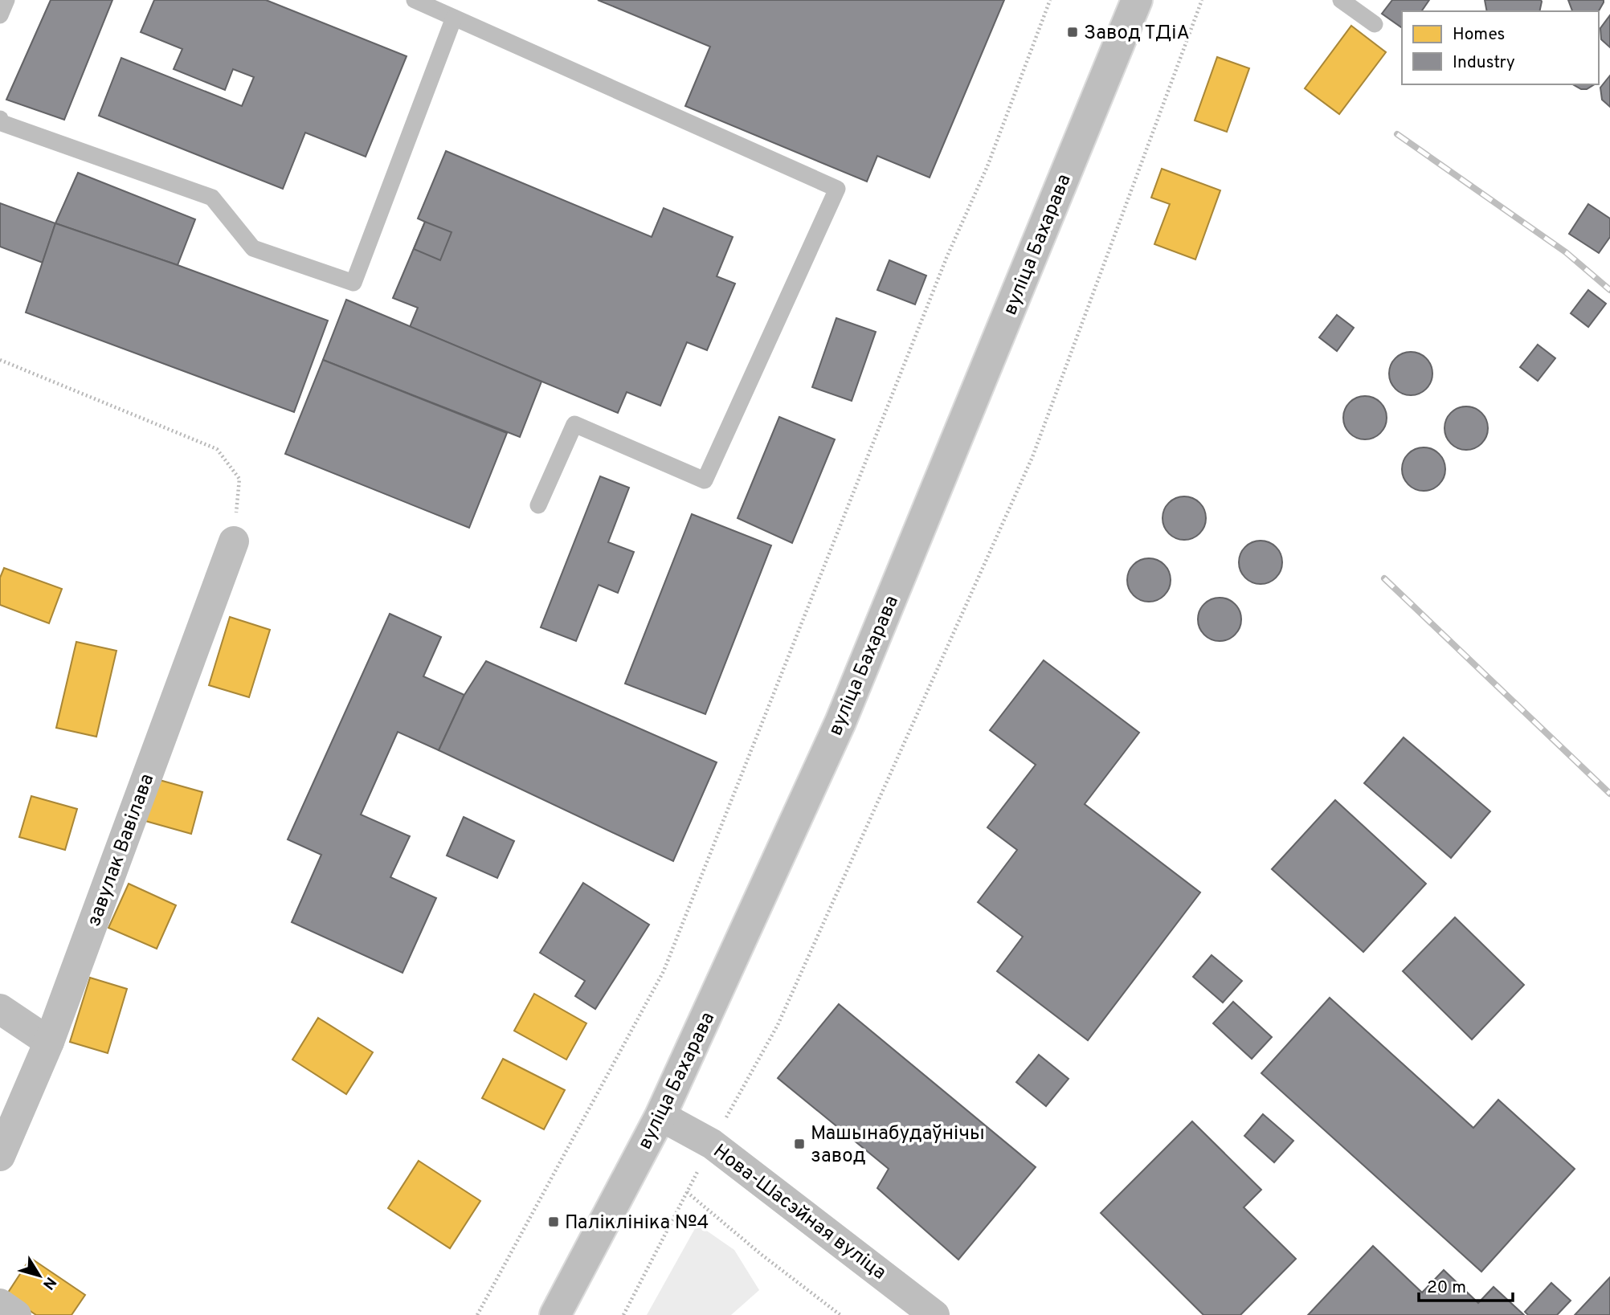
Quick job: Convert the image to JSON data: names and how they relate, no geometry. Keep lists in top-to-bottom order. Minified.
{"streets":{"main road":["вуліца Бахарава","завулак Вавілава","Нова-Шасэйная вуліца"]},"crossings":[["вуліца Бахарава","Нова-Шасэйная вуліца"]],"places":{"transit":["Завод ТДіА","Машынабудаўнічы завод","Паліклініка №4"]},"legend":["Homes","Industry"],"scale_bar":"20 m","north":"bottom right"}
